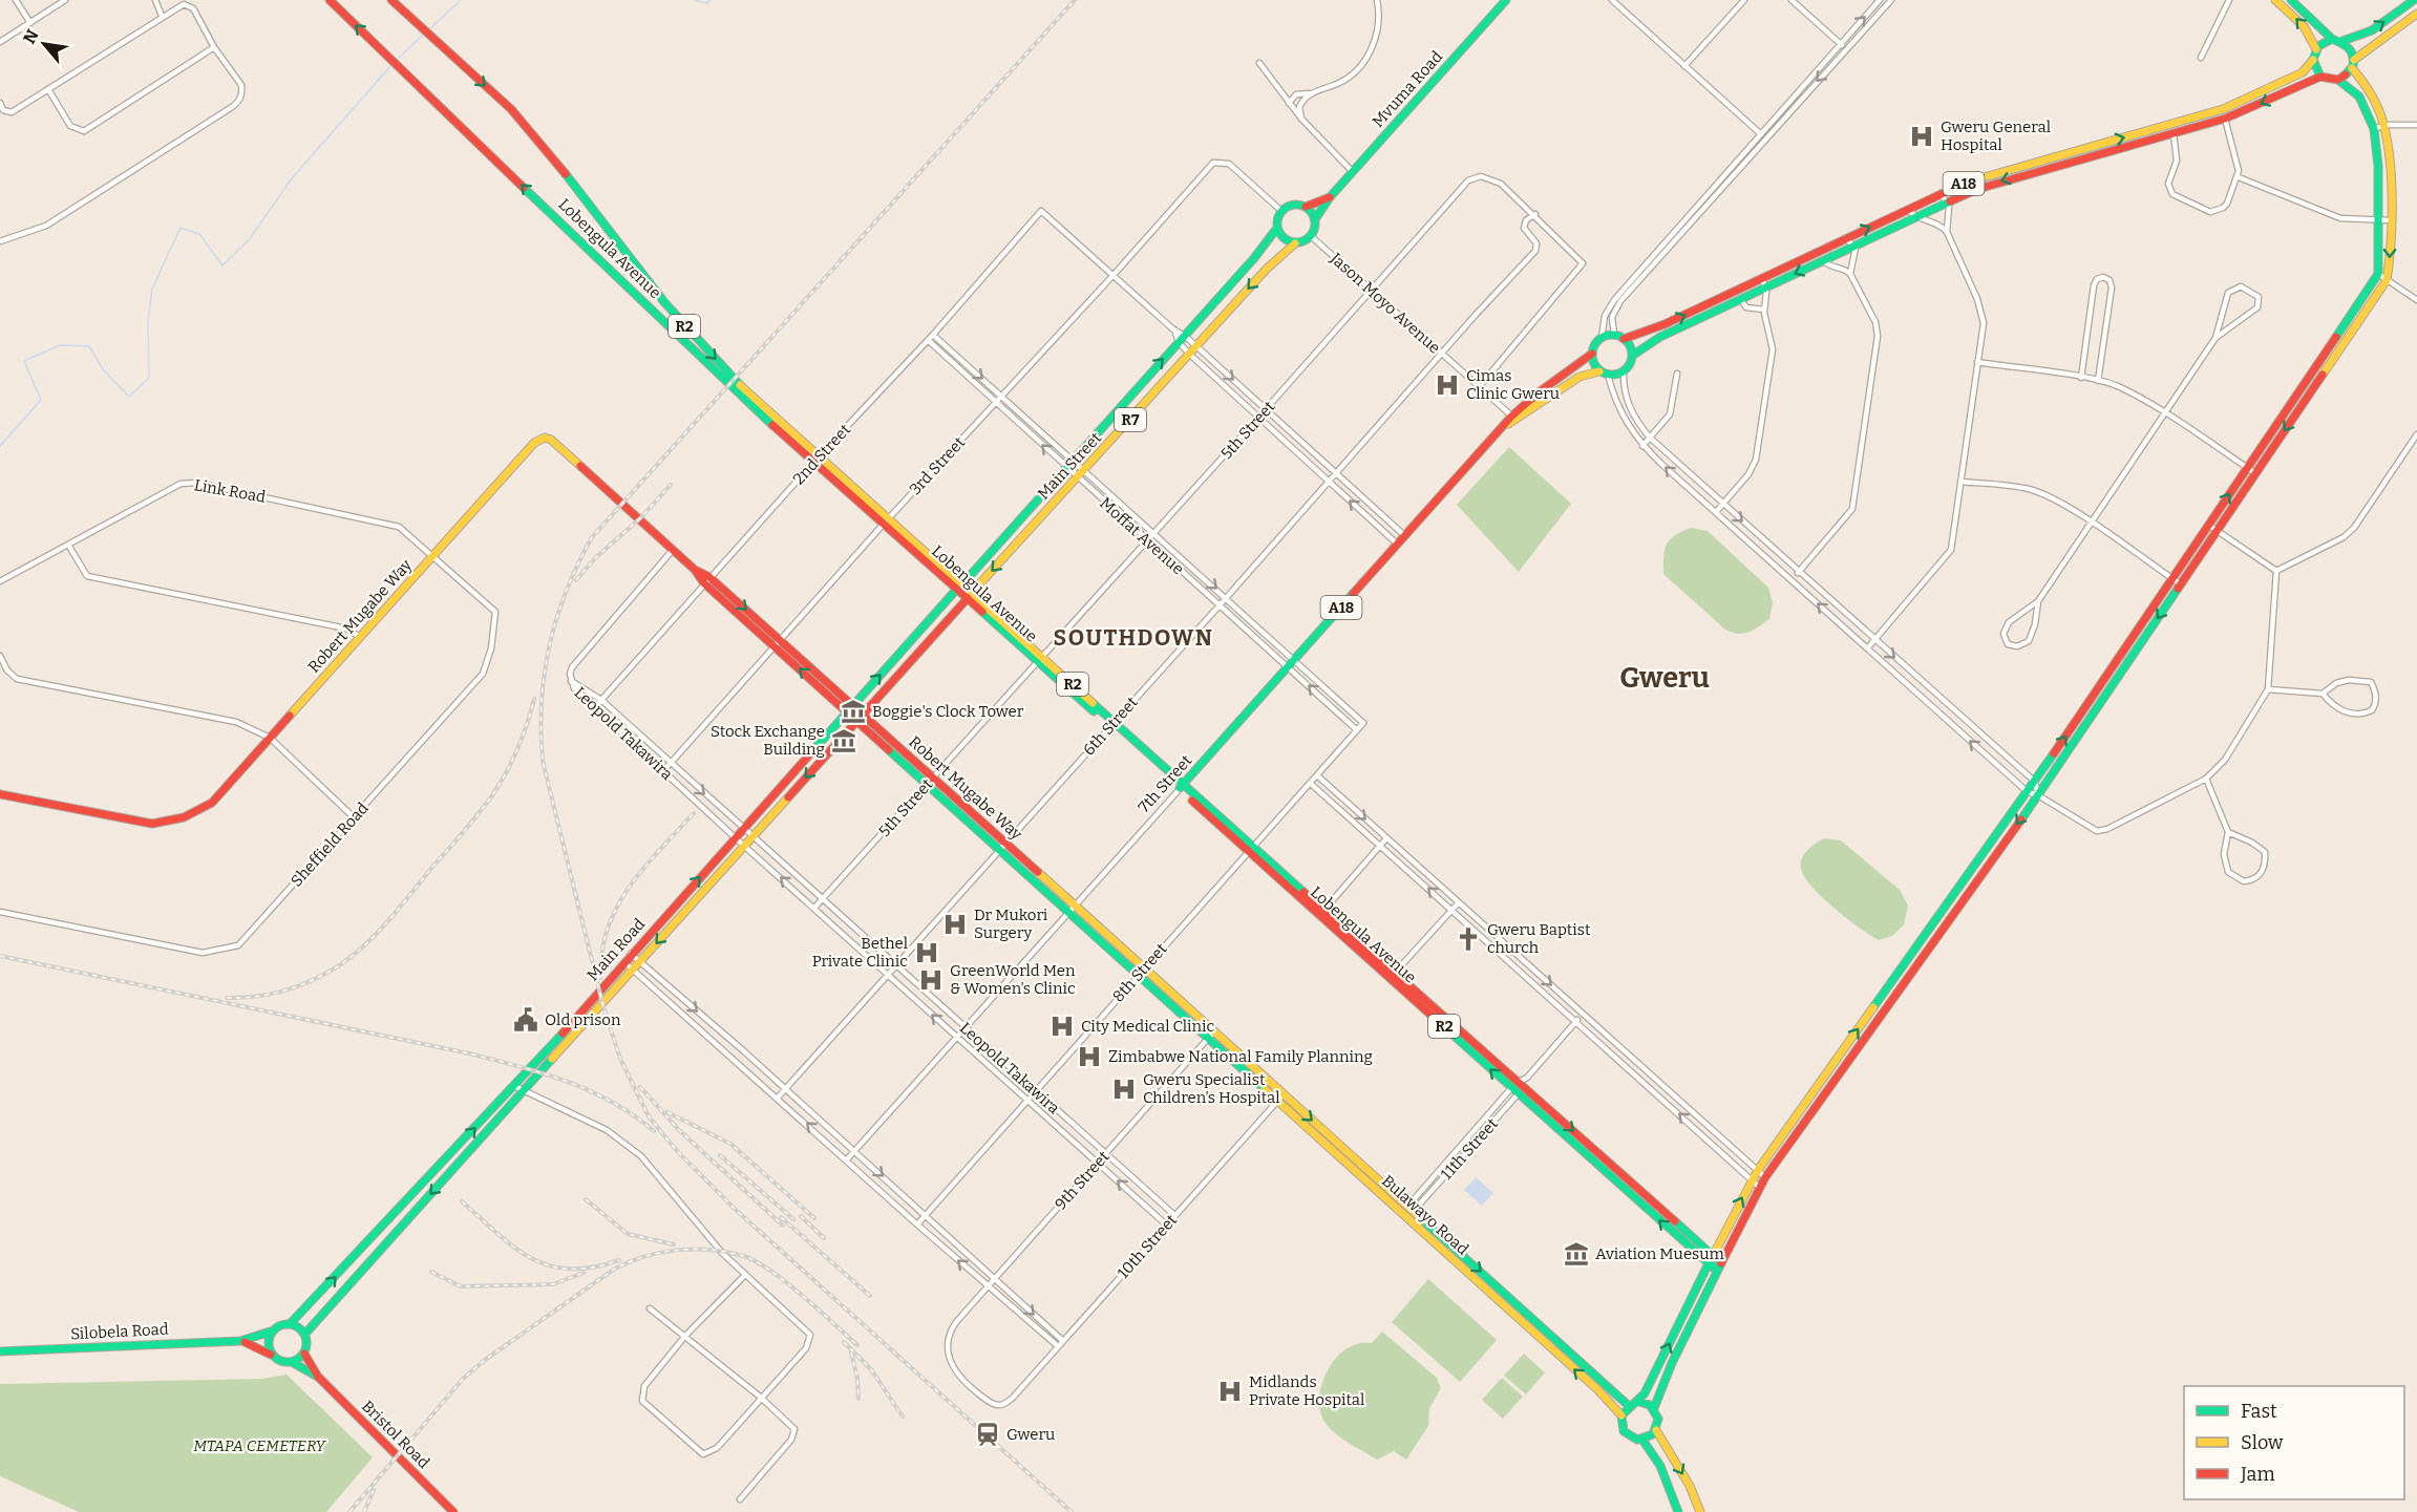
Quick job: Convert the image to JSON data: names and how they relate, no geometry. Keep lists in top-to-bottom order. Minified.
{"streets":{"main road":["Mvuma Road","A18","Lobengula Avenue","R2","R7","Main Street","Robert Mugabe Way","7th Street","Main Road","Bulawayo Road","Silobela Road","Bristol Road"],"street":["Jason Moyo Avenue","5th Street","2nd Street","3rd Street","Link Road","Moffat Avenue","6th Street","Leopold Takawira","Sheffield Road","8th Street","11th Street","9th Street","10th Street"]},"crossings":[["Mvuma Road","Jason Moyo Avenue"],["Mvuma Road","3rd Street"],["Mvuma Road","Main Street"],["A18","7th Street"],["Lobengula Avenue","5th Street"],["Lobengula Avenue","2nd Street"],["Lobengula Avenue","3rd Street"],["Lobengula Avenue","Main Street"],["Lobengula Avenue","6th Street"],["Lobengula Avenue","7th Street"],["Lobengula Avenue","Main Road"],["Lobengula Avenue","8th Street"],["Lobengula Avenue","11th Street"],["Jason Moyo Avenue","5th Street"],["Jason Moyo Avenue","3rd Street"],["Jason Moyo Avenue","Main Street"],["Jason Moyo Avenue","6th Street"],["Jason Moyo Avenue","7th Street"],["5th Street","Moffat Avenue"],["5th Street","Robert Mugabe Way"],["5th Street","6th Street"],["5th Street","Leopold Takawira"],["2nd Street","3rd Street"],["2nd Street","Moffat Avenue"],["2nd Street","Robert Mugabe Way"],["2nd Street","Leopold Takawira"],["3rd Street","Main Street"],["3rd Street","Moffat Avenue"],["3rd Street","Robert Mugabe Way"],["3rd Street","Leopold Takawira"],["Main Street","Moffat Avenue"],["Main Street","Main Road"],["Link Road","Robert Mugabe Way"],["Link Road","Sheffield Road"],["Moffat Avenue","6th Street"],["Moffat Avenue","7th Street"],["Moffat Avenue","8th Street"],["Robert Mugabe Way","6th Street"],["Robert Mugabe Way","7th Street"],["Robert Mugabe Way","Sheffield Road"],["Robert Mugabe Way","Main Road"],["Robert Mugabe Way","8th Street"],["Robert Mugabe Way","9th Street"],["Robert Mugabe Way","Bulawayo Road"],["6th Street","Leopold Takawira"],["Leopold Takawira","7th Street"],["Leopold Takawira","Main Road"],["Leopold Takawira","8th Street"],["Leopold Takawira","9th Street"],["Leopold Takawira","10th Street"],["Main Road","Silobela Road"],["Main Road","Bristol Road"],["11th Street","Bulawayo Road"],["9th Street","Bulawayo Road"],["9th Street","10th Street"],["Bulawayo Road","10th Street"],["Silobela Road","Bristol Road"]],"districts":["SOUTHDOWN","Gweru"],"parks":["MTAPA CEMETERY"],"places":{"hospital":["Gweru General Hospital","Cimas Clinic Gweru","Dr Mukori Surgery","Bethel Private Clinic","GreenWorld Men & Women’s Clinic","City Medical Clinic","Zimbabwe National Family Planning","Gweru Specialist Children’s Hospital","Midlands Private Hospital"],"museum":["Boggie's Clock Tower","Stock Exchange Building","Aviation Muesum"],"church":["Gweru Baptist church"],"public building":["Old prison"],"station":["Gweru"]},"legend":["Fast","Slow","Jam"],"north":"top left"}
